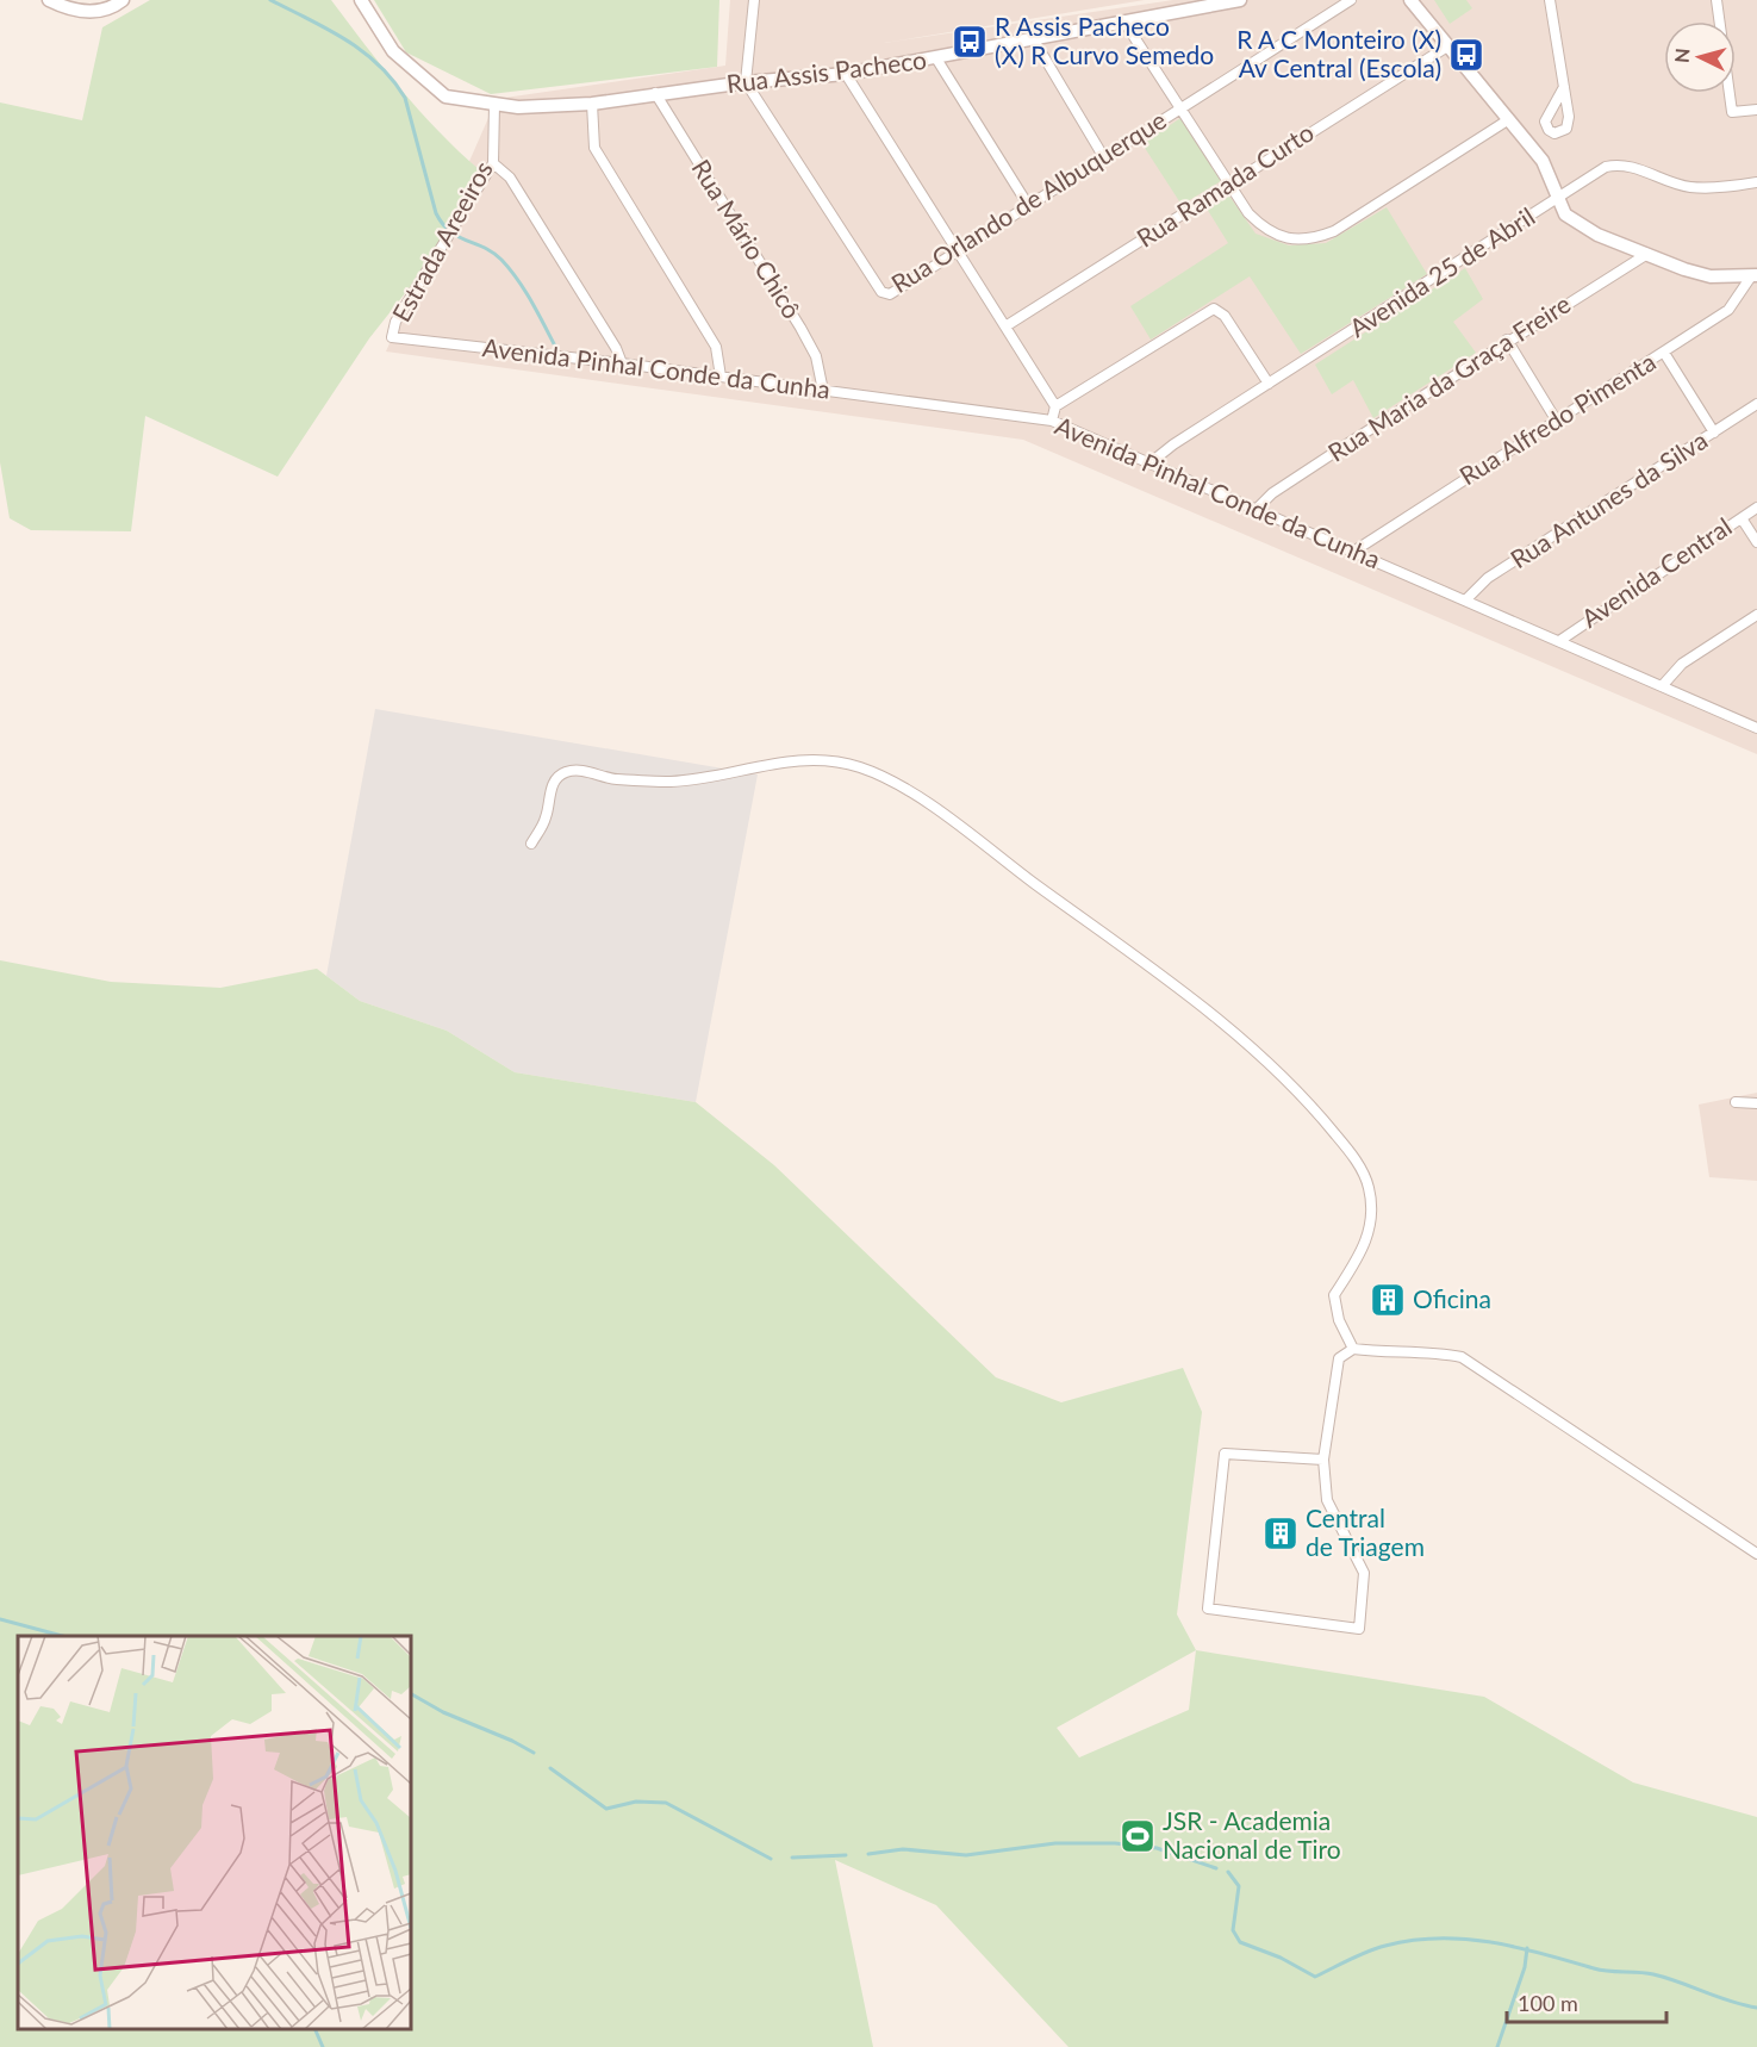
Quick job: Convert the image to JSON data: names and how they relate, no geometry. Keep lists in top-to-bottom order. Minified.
{"streets":{"street":["Rua Assis Pacheco","Rua Ramada Curto","Rua Orlando de Albuquerque","Rua Mário Chicô","Estrada Areeiros","Avenida 25 de Abril","Avenida Pinhal Conde da Cunha","Rua Maria da Graça Freire","Rua Alfredo Pimenta","Rua Antunes da Silva","Avenida Central"]},"crossings":[["Rua Assis Pacheco","Rua Orlando de Albuquerque"],["Rua Assis Pacheco","Rua Mário Chicô"],["Rua Assis Pacheco","Estrada Areeiros"],["Rua Mário Chicô","Avenida Pinhal Conde da Cunha"],["Estrada Areeiros","Avenida Pinhal Conde da Cunha"],["Avenida 25 de Abril","Avenida Pinhal Conde da Cunha"],["Avenida Pinhal Conde da Cunha","Rua Maria da Graça Freire"],["Avenida Pinhal Conde da Cunha","Rua Alfredo Pimenta"],["Avenida Pinhal Conde da Cunha","Rua Antunes da Silva"],["Avenida Pinhal Conde da Cunha","Avenida Central"]],"places":{"bus stop":["R Assis Pacheco (X) R Curvo Semedo","R A C Monteiro (X) Av Central (Escola)"],"building":["Oficina","Central de Triagem"],"sports":["JSR - Academia Nacional de Tiro"]},"scale_bar":"100 m","north":"left"}
